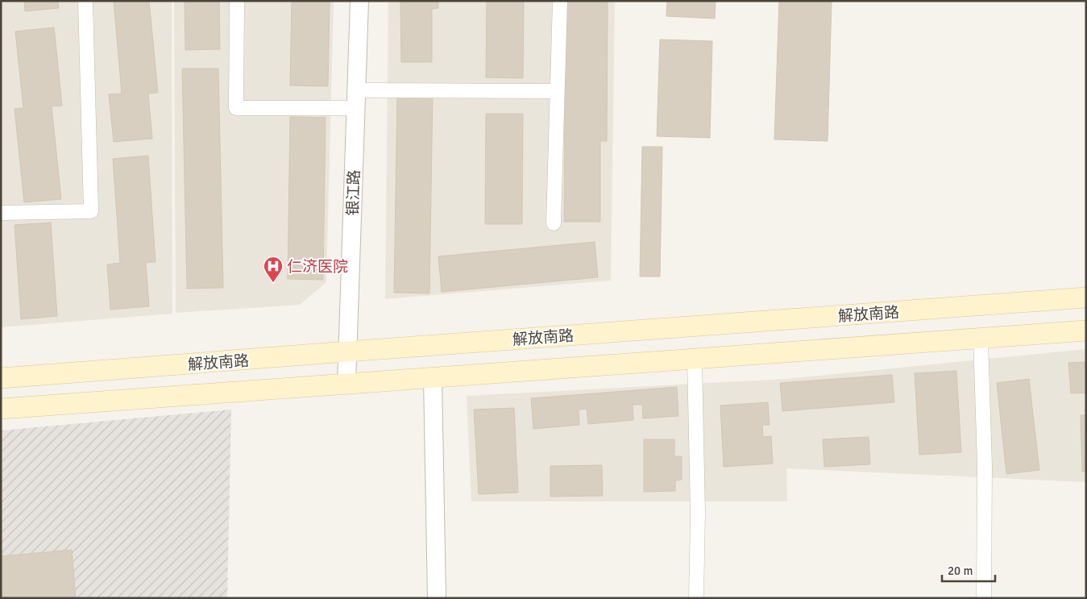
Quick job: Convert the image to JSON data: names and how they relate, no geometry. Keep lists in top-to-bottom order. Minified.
{"streets":{"main road":["解放南路"],"street":["银江路"]},"crossings":[["银江路","解放南路"]],"places":{"hospital":["仁济医院"]},"scale_bar":"20 m"}
